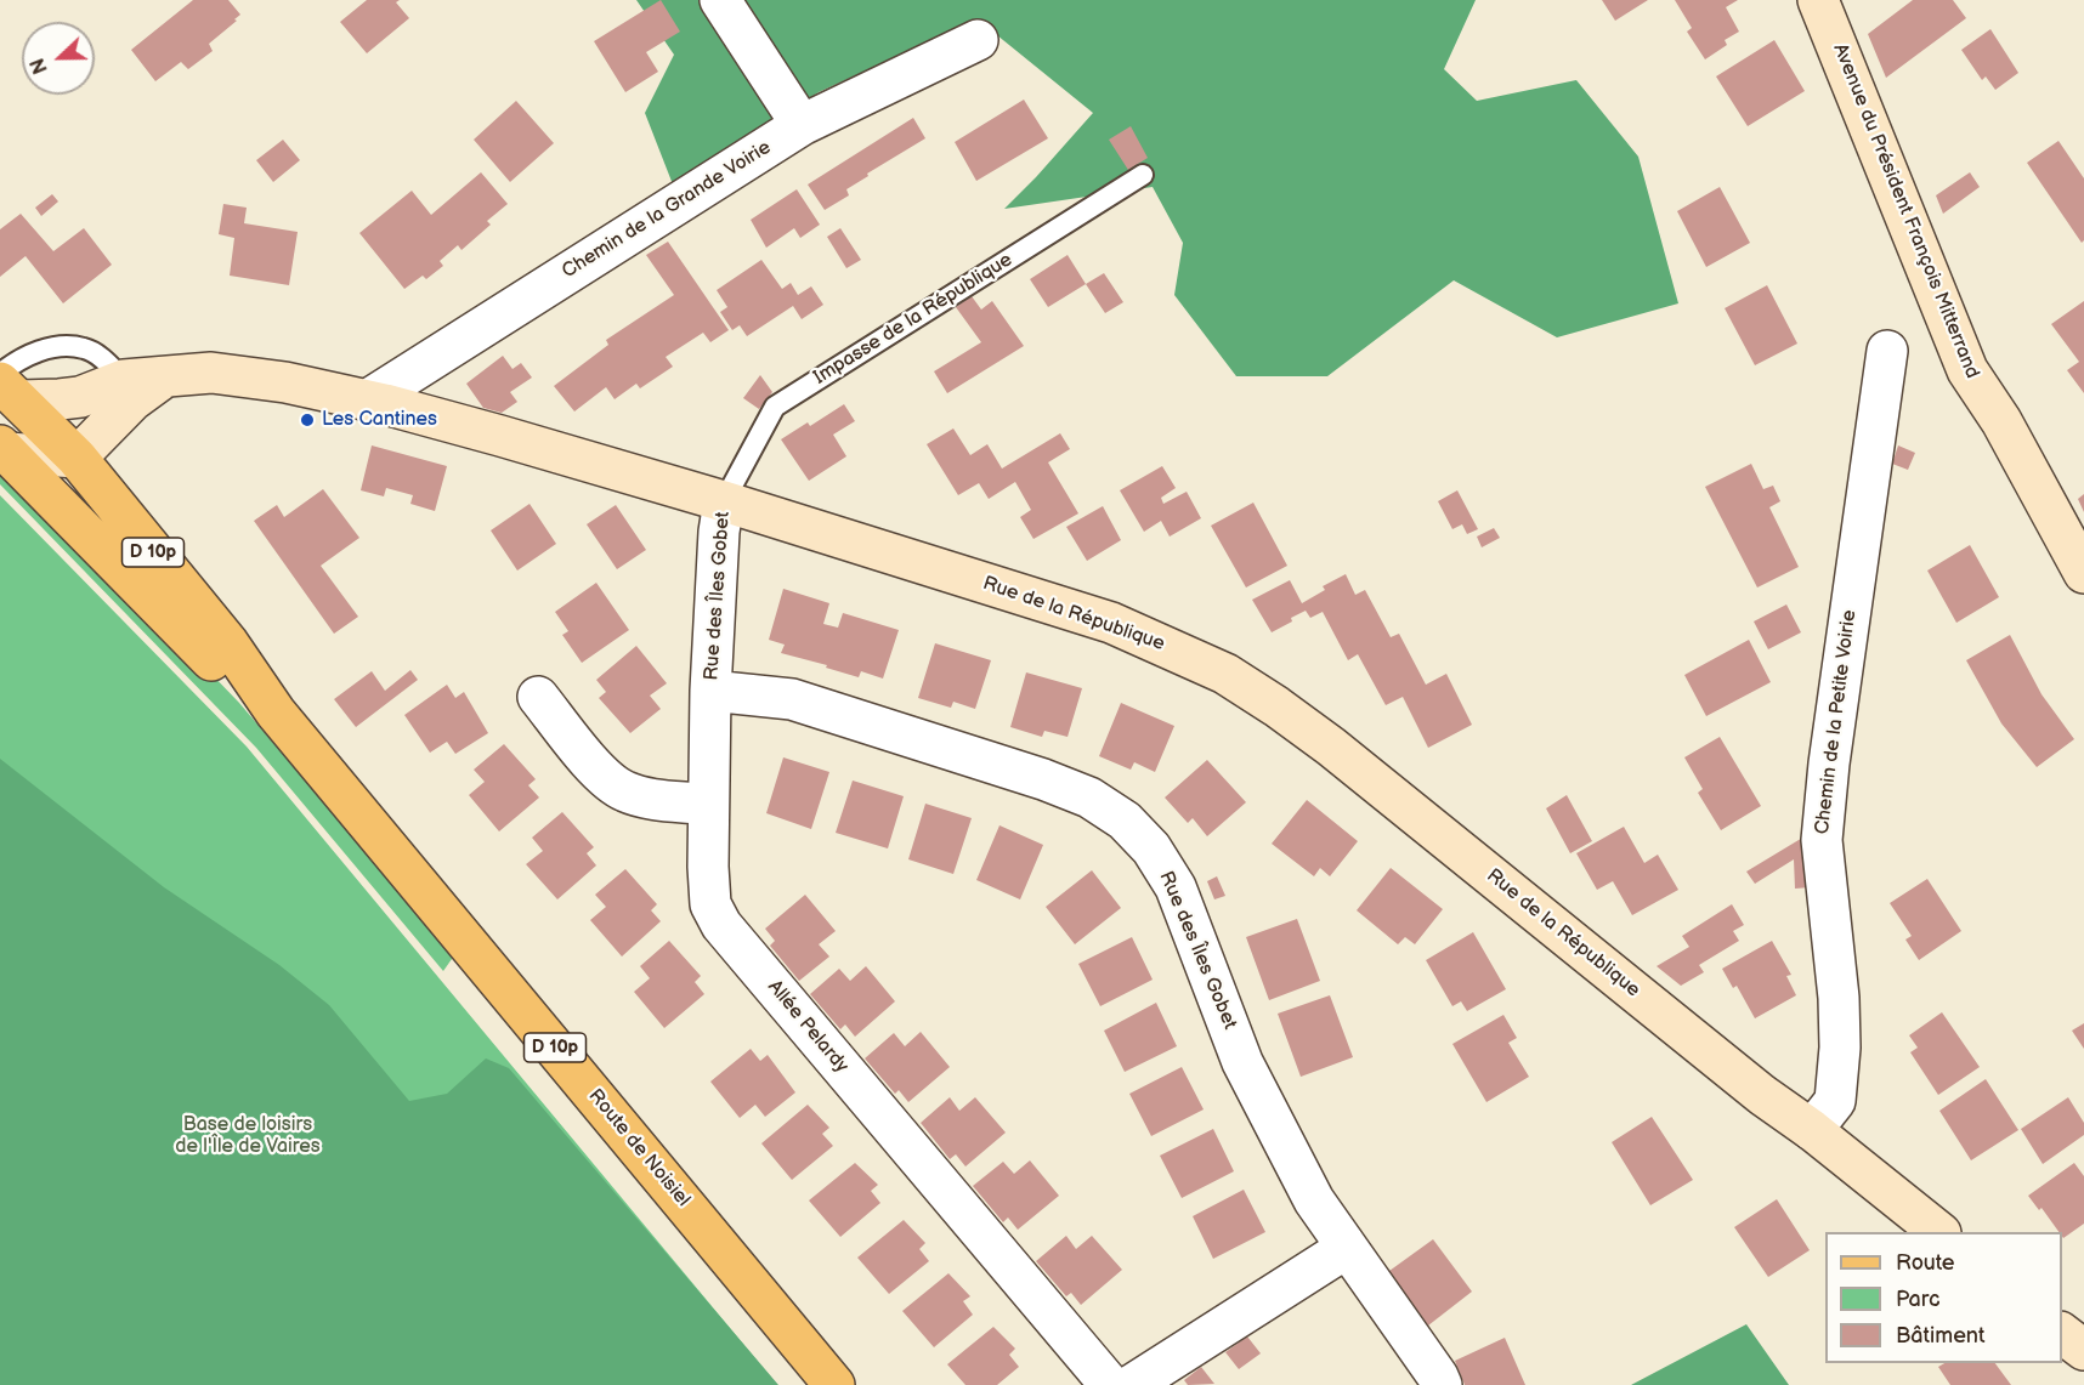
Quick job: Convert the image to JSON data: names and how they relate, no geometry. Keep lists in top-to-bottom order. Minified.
{"streets":{"main road":["D 10p","Route de Noisiel"],"street":["Chemin de la Grande Voirie","Avenue du Président François Mitterrand","Rue des Îles Gobet","Rue de la République","Chemin de la Petite Voirie","Allée Pelardy"],"lane":["Impasse de la République"]},"crossings":[["Chemin de la Grande Voirie","Rue de la République"],["Impasse de la République","Rue des Îles Gobet"],["Impasse de la République","Rue de la République"],["Rue des Îles Gobet","Rue de la République"],["Rue des Îles Gobet","Allée Pelardy"],["Rue de la République","Chemin de la Petite Voirie"],["Rue de la République","Route de Noisiel"]],"parks":["Base de loisirs de l'Île de Vaires"],"places":["Les Cantines"],"legend":["Route","Parc","Bâtiment"],"north":"left"}
